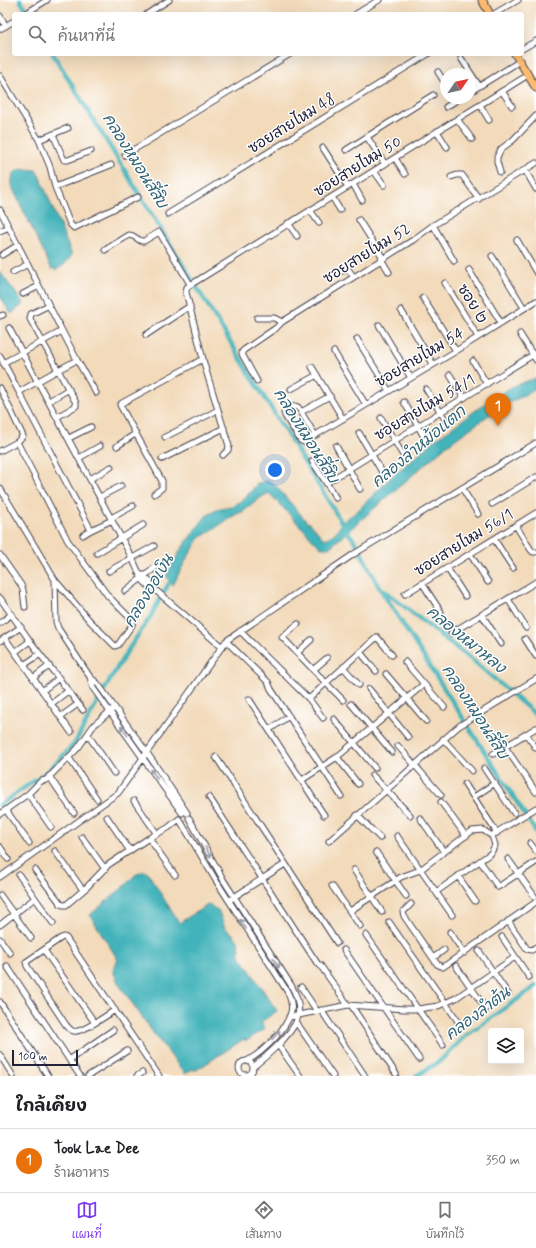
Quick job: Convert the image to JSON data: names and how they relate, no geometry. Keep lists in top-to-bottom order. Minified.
{"streets":{"street":["ซอยสายไหม 48","ซอยสายไหม 50","ซอยสายไหม 52","ซอย ๒","ซอยสายไหม 54","ซอยสายไหม 54/1","ซอยสายไหม 56/1"]},"crossings":[["ซอย ๒","ซอยสายไหม 54"]],"water":["คลองหมอนสี่สิบ","คลองลำหม้อแตก","คลองออเงิน","คลองหมาหลง","คลองลำต้น"],"scale_bar":"100 m","north":"top right","page":{"search":"ค้นหาที่นี่","pins":"1","scale":"100 m","heading":"ใกล้เคียง","list":[{"mark":"1","name":"Took Lae Dee","note":"ร้านอาหาร","value":"350 m"}],"nav":["แผนที่","เส้นทาง","บันทึกไว้"]}}
